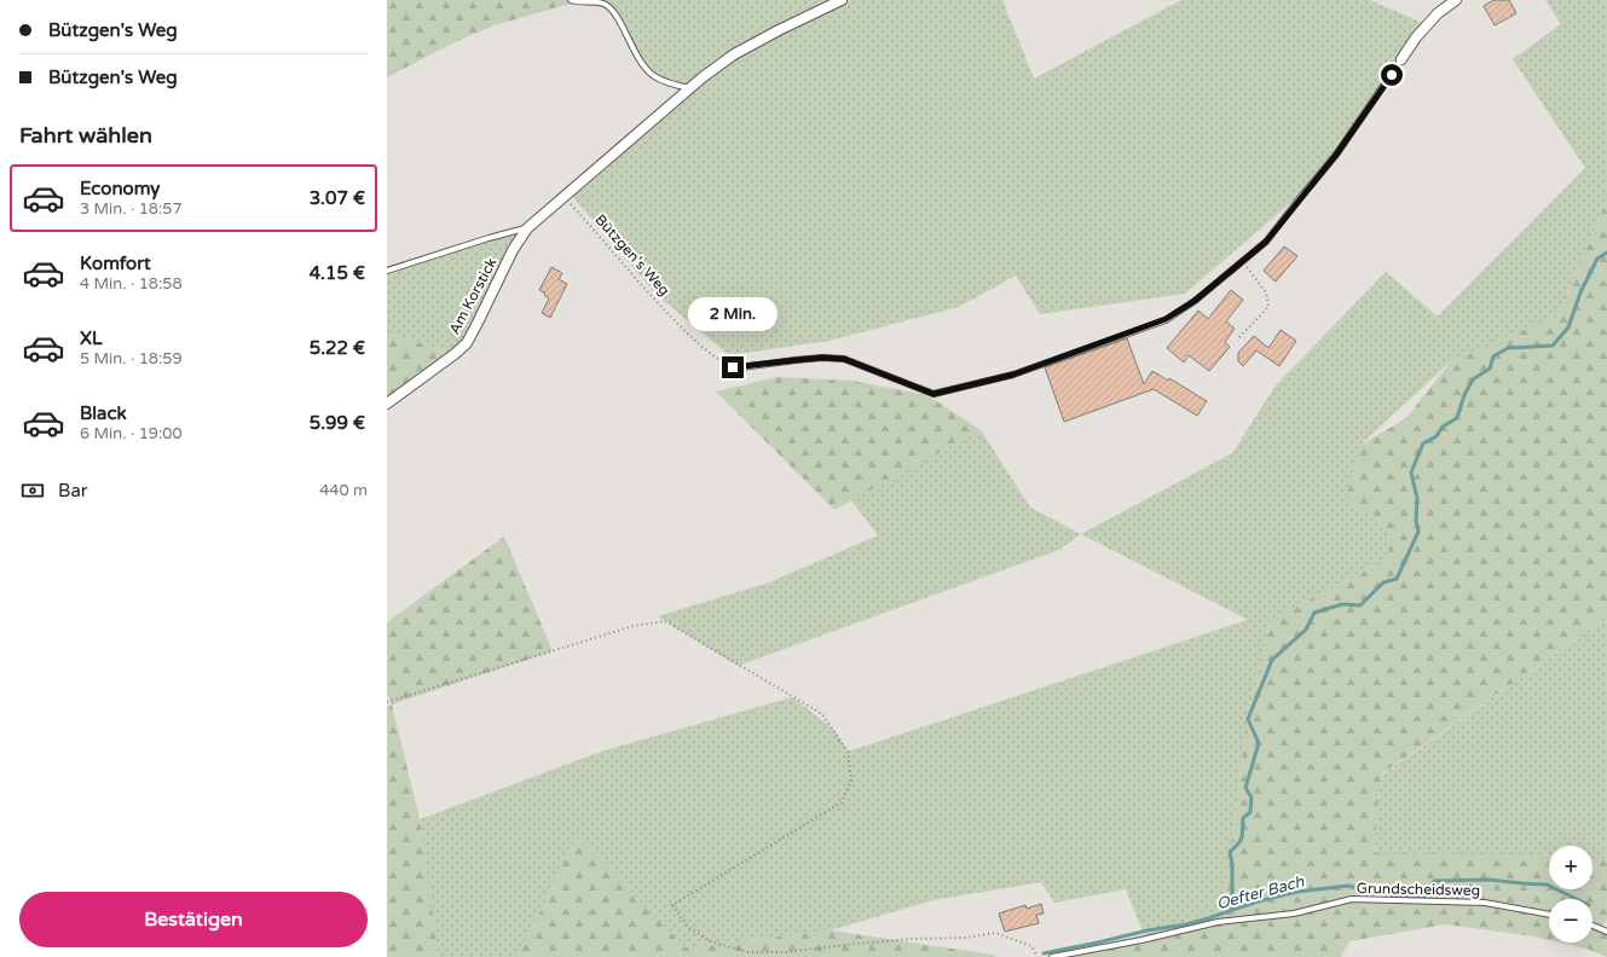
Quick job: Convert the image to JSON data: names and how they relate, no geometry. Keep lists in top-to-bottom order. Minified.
{"streets":{"street":["Am Korstick"],"lane":["Grundscheidsweg"],"path":["Bützgen's Weg"]},"crossings":[["Bützgen's Weg","Am Korstick"]],"water":["Oefter Bach"],"page":{"banner":["Bützgen's Weg","Bützgen's Weg"],"heading":"Fahrt wählen","list":[{"name":"Economy","note":"3 Min. · 18:57","value":"3.07 €"},{"name":"Komfort","note":"4 Min. · 18:58","value":"4.15 €"},{"name":"XL","note":"5 Min. · 18:59","value":"5.22 €"},{"name":"Black","note":"6 Min. · 19:00","value":"5.99 €"}],"bubble":"2 Min.","pay":["Bar","440 m"],"map_buttons":["+","−"],"buttons":"Bestätigen"}}
